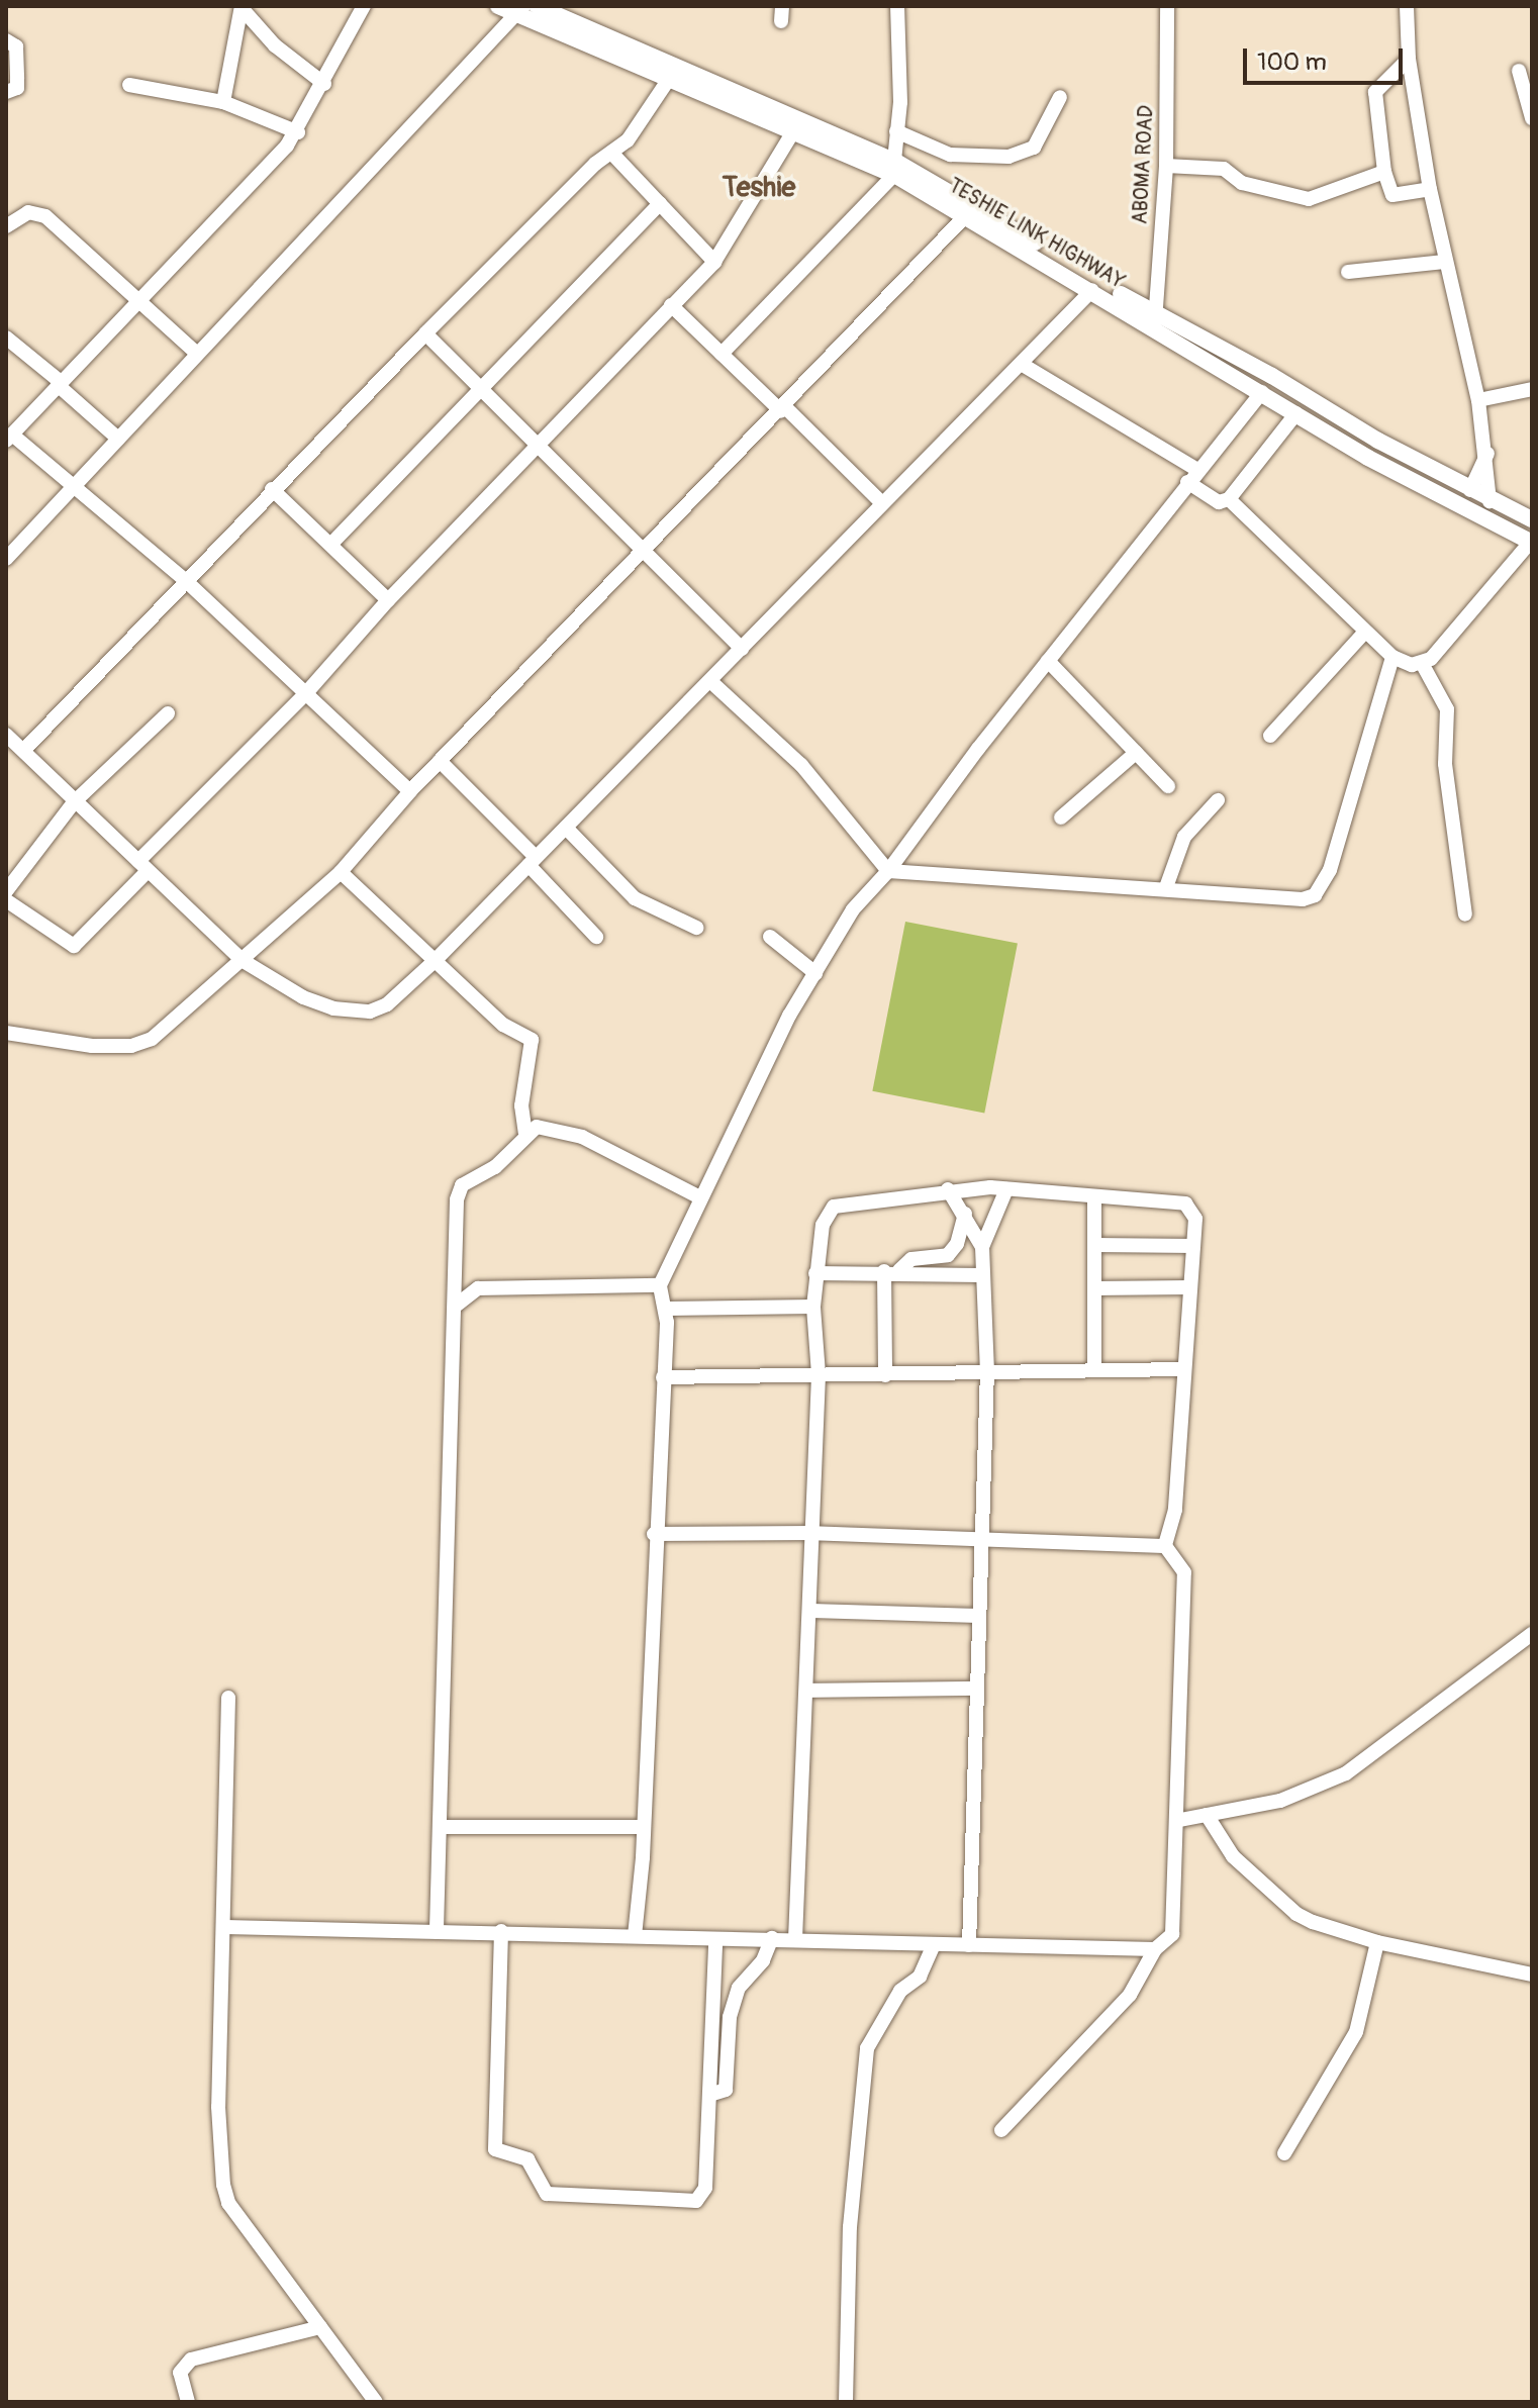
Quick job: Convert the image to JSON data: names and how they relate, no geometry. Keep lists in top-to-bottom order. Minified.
{"streets":{"main road":["TESHIE LINK HIGHWAY"],"street":["ABOMA ROAD"]},"crossings":[["ABOMA ROAD","TESHIE LINK HIGHWAY"]],"districts":["Teshie"],"scale_bar":"100 m"}
